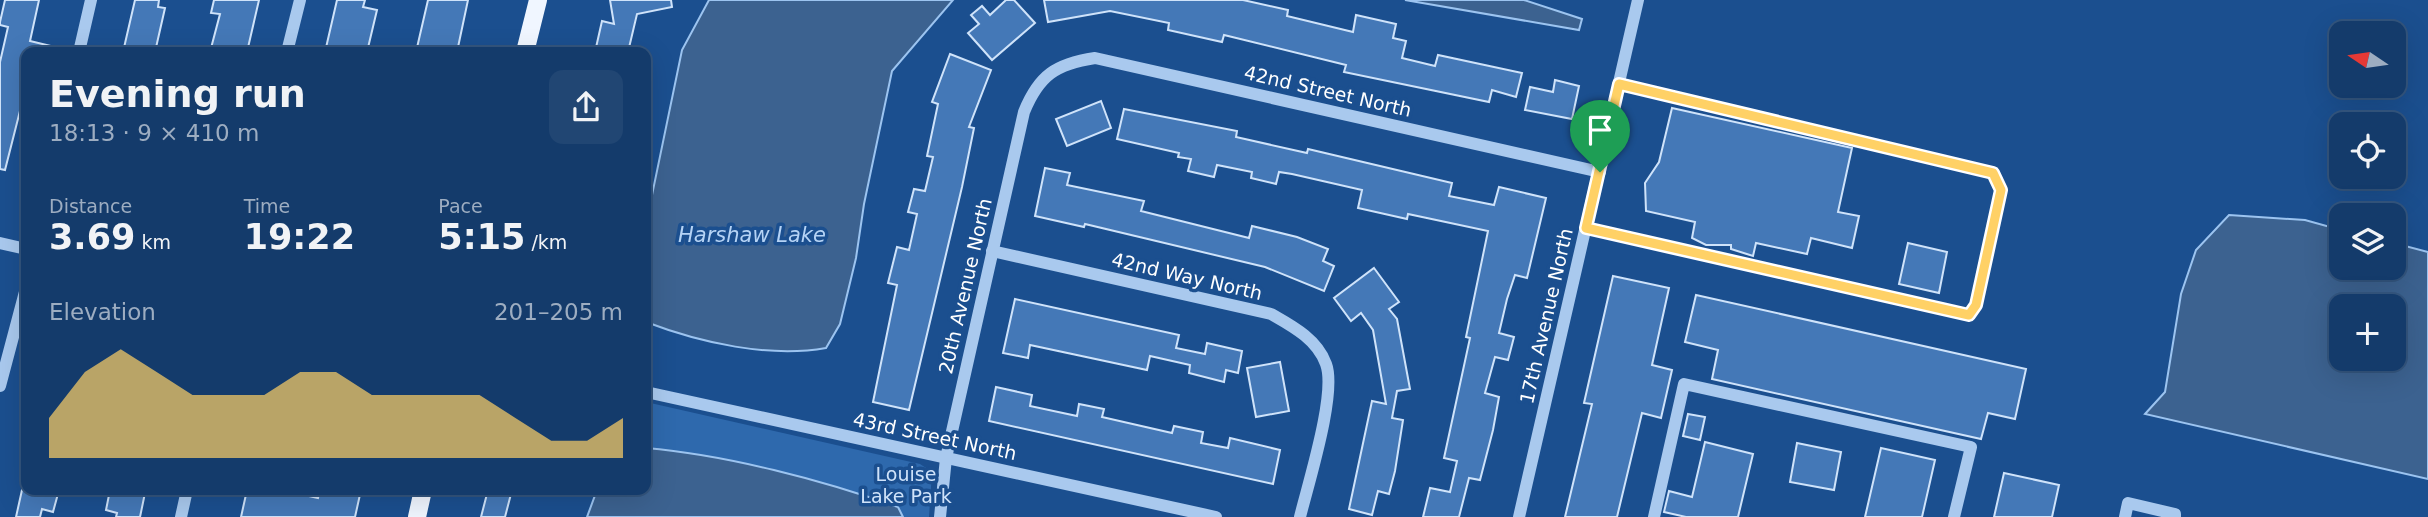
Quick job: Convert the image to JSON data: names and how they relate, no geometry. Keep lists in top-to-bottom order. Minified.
{"streets":{"street":["42nd Street North","42nd Way North","20th Avenue North","17th Avenue North","43rd Street North"]},"crossings":[["42nd Street North","20th Avenue North"],["42nd Street North","17th Avenue North"],["42nd Way North","20th Avenue North"],["20th Avenue North","43rd Street North"]],"water":["Harshaw Lake"],"parks":["Louise Lake Park"],"north":"left","page":{"map_buttons":"+","heading":["Evening run","18:13 · 9 × 410 m"],"stats":[["Distance","3.69 km"],["Time","19:22"],["Pace","5:15 /km"]],"chart":["Elevation","201–205 m"]}}
